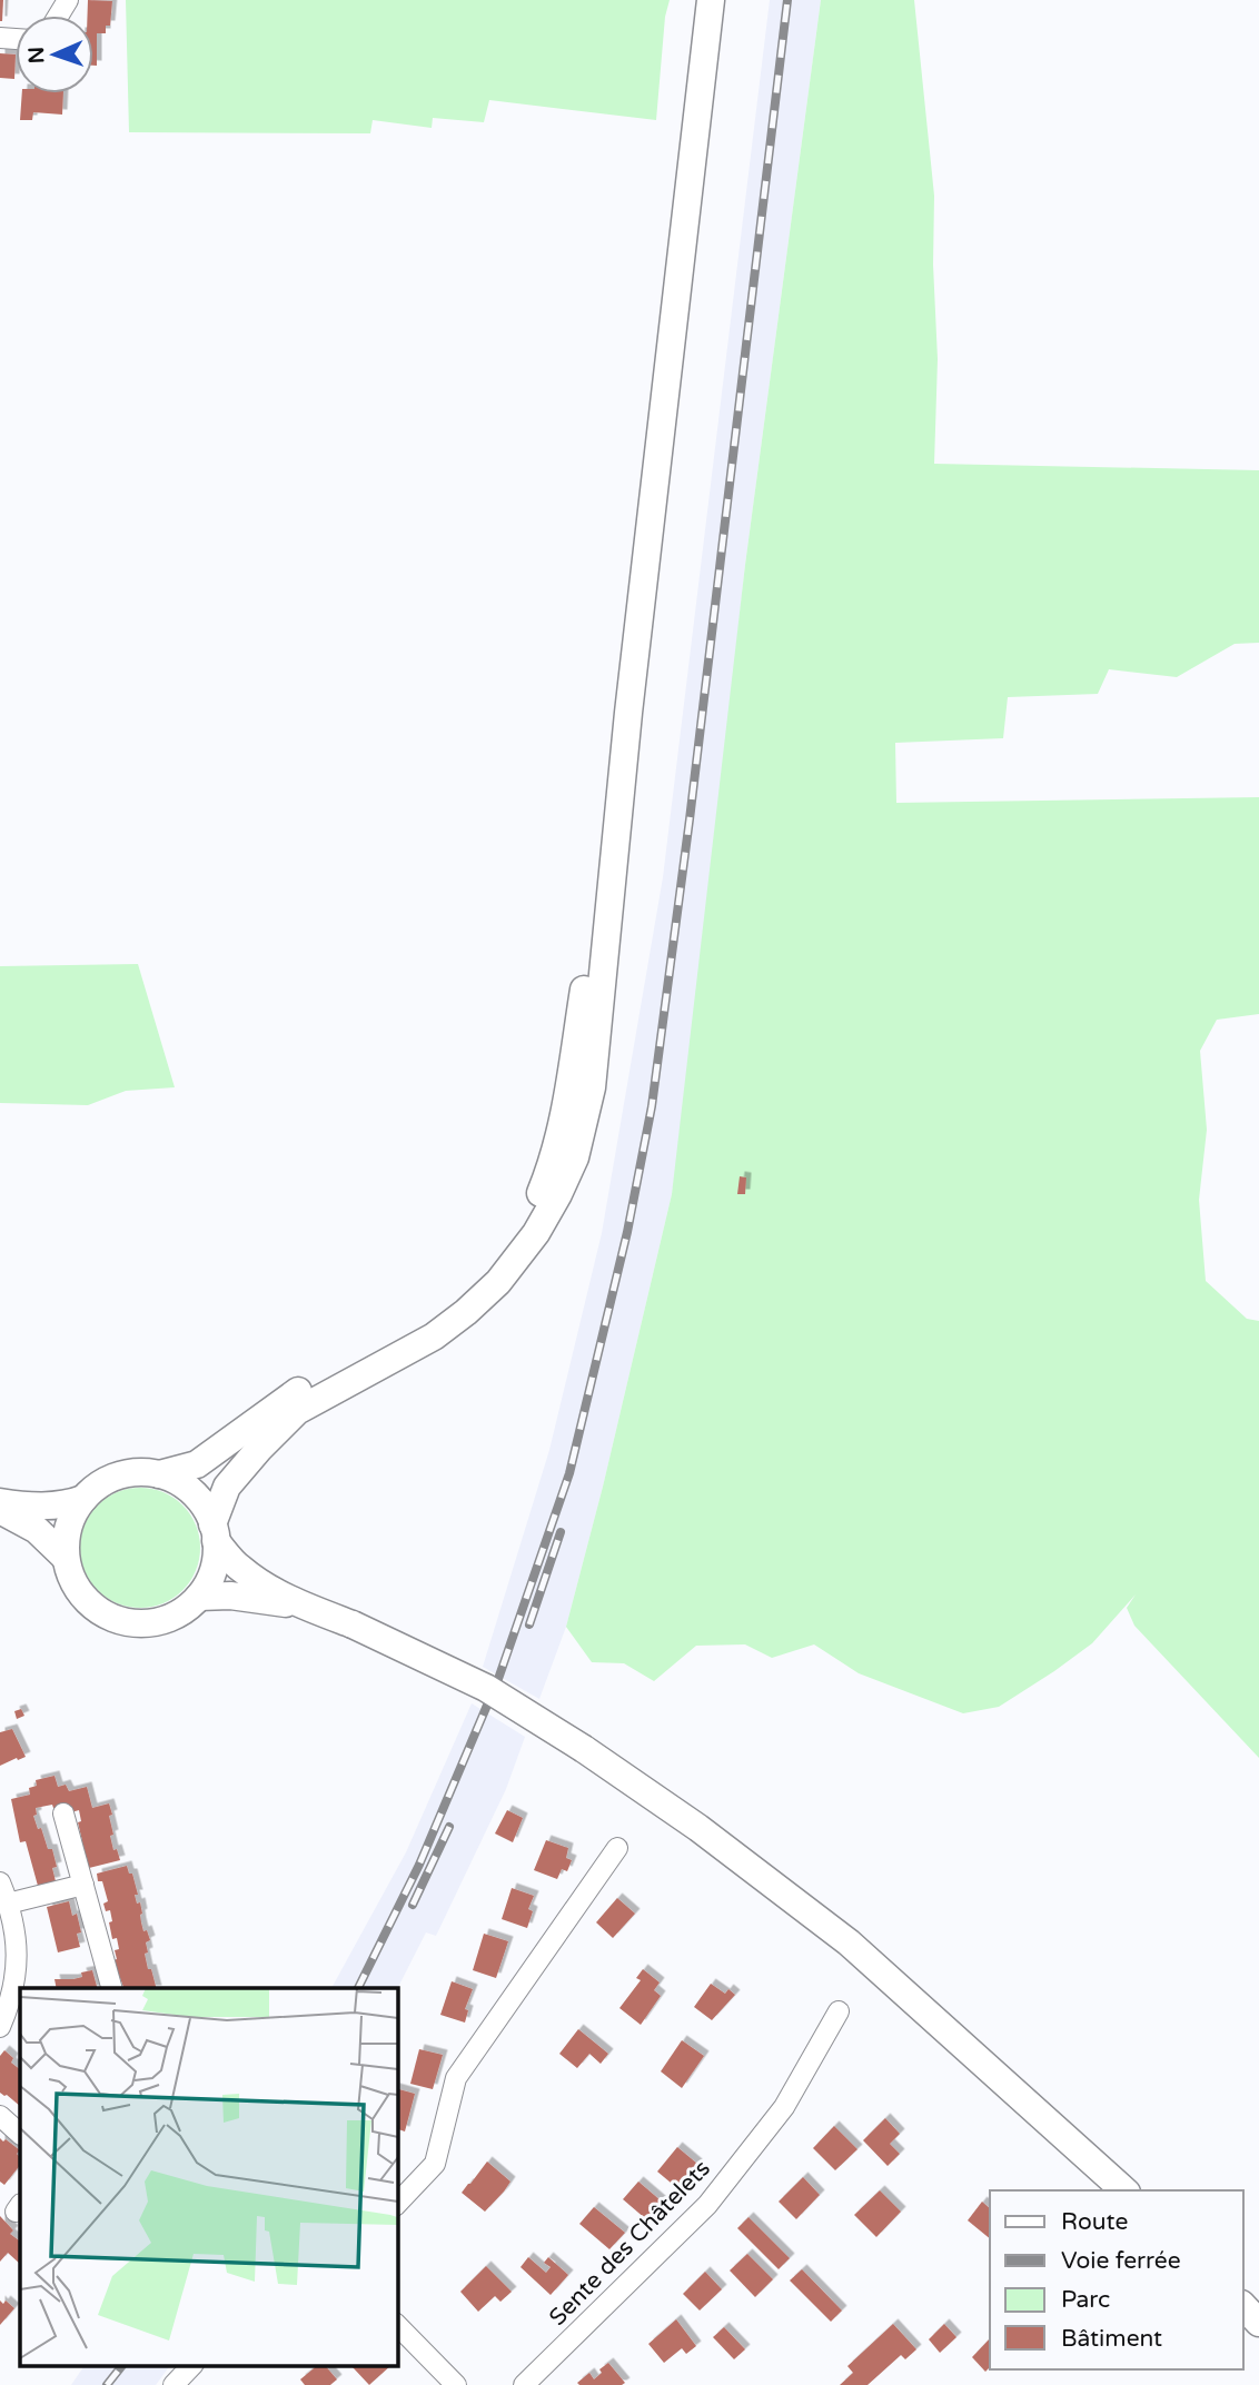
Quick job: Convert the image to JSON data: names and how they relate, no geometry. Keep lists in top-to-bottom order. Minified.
{"streets":{"street":["Sente des Châtelets"]},"legend":["Route","Voie ferrée","Parc","Bâtiment"],"north":"left"}
